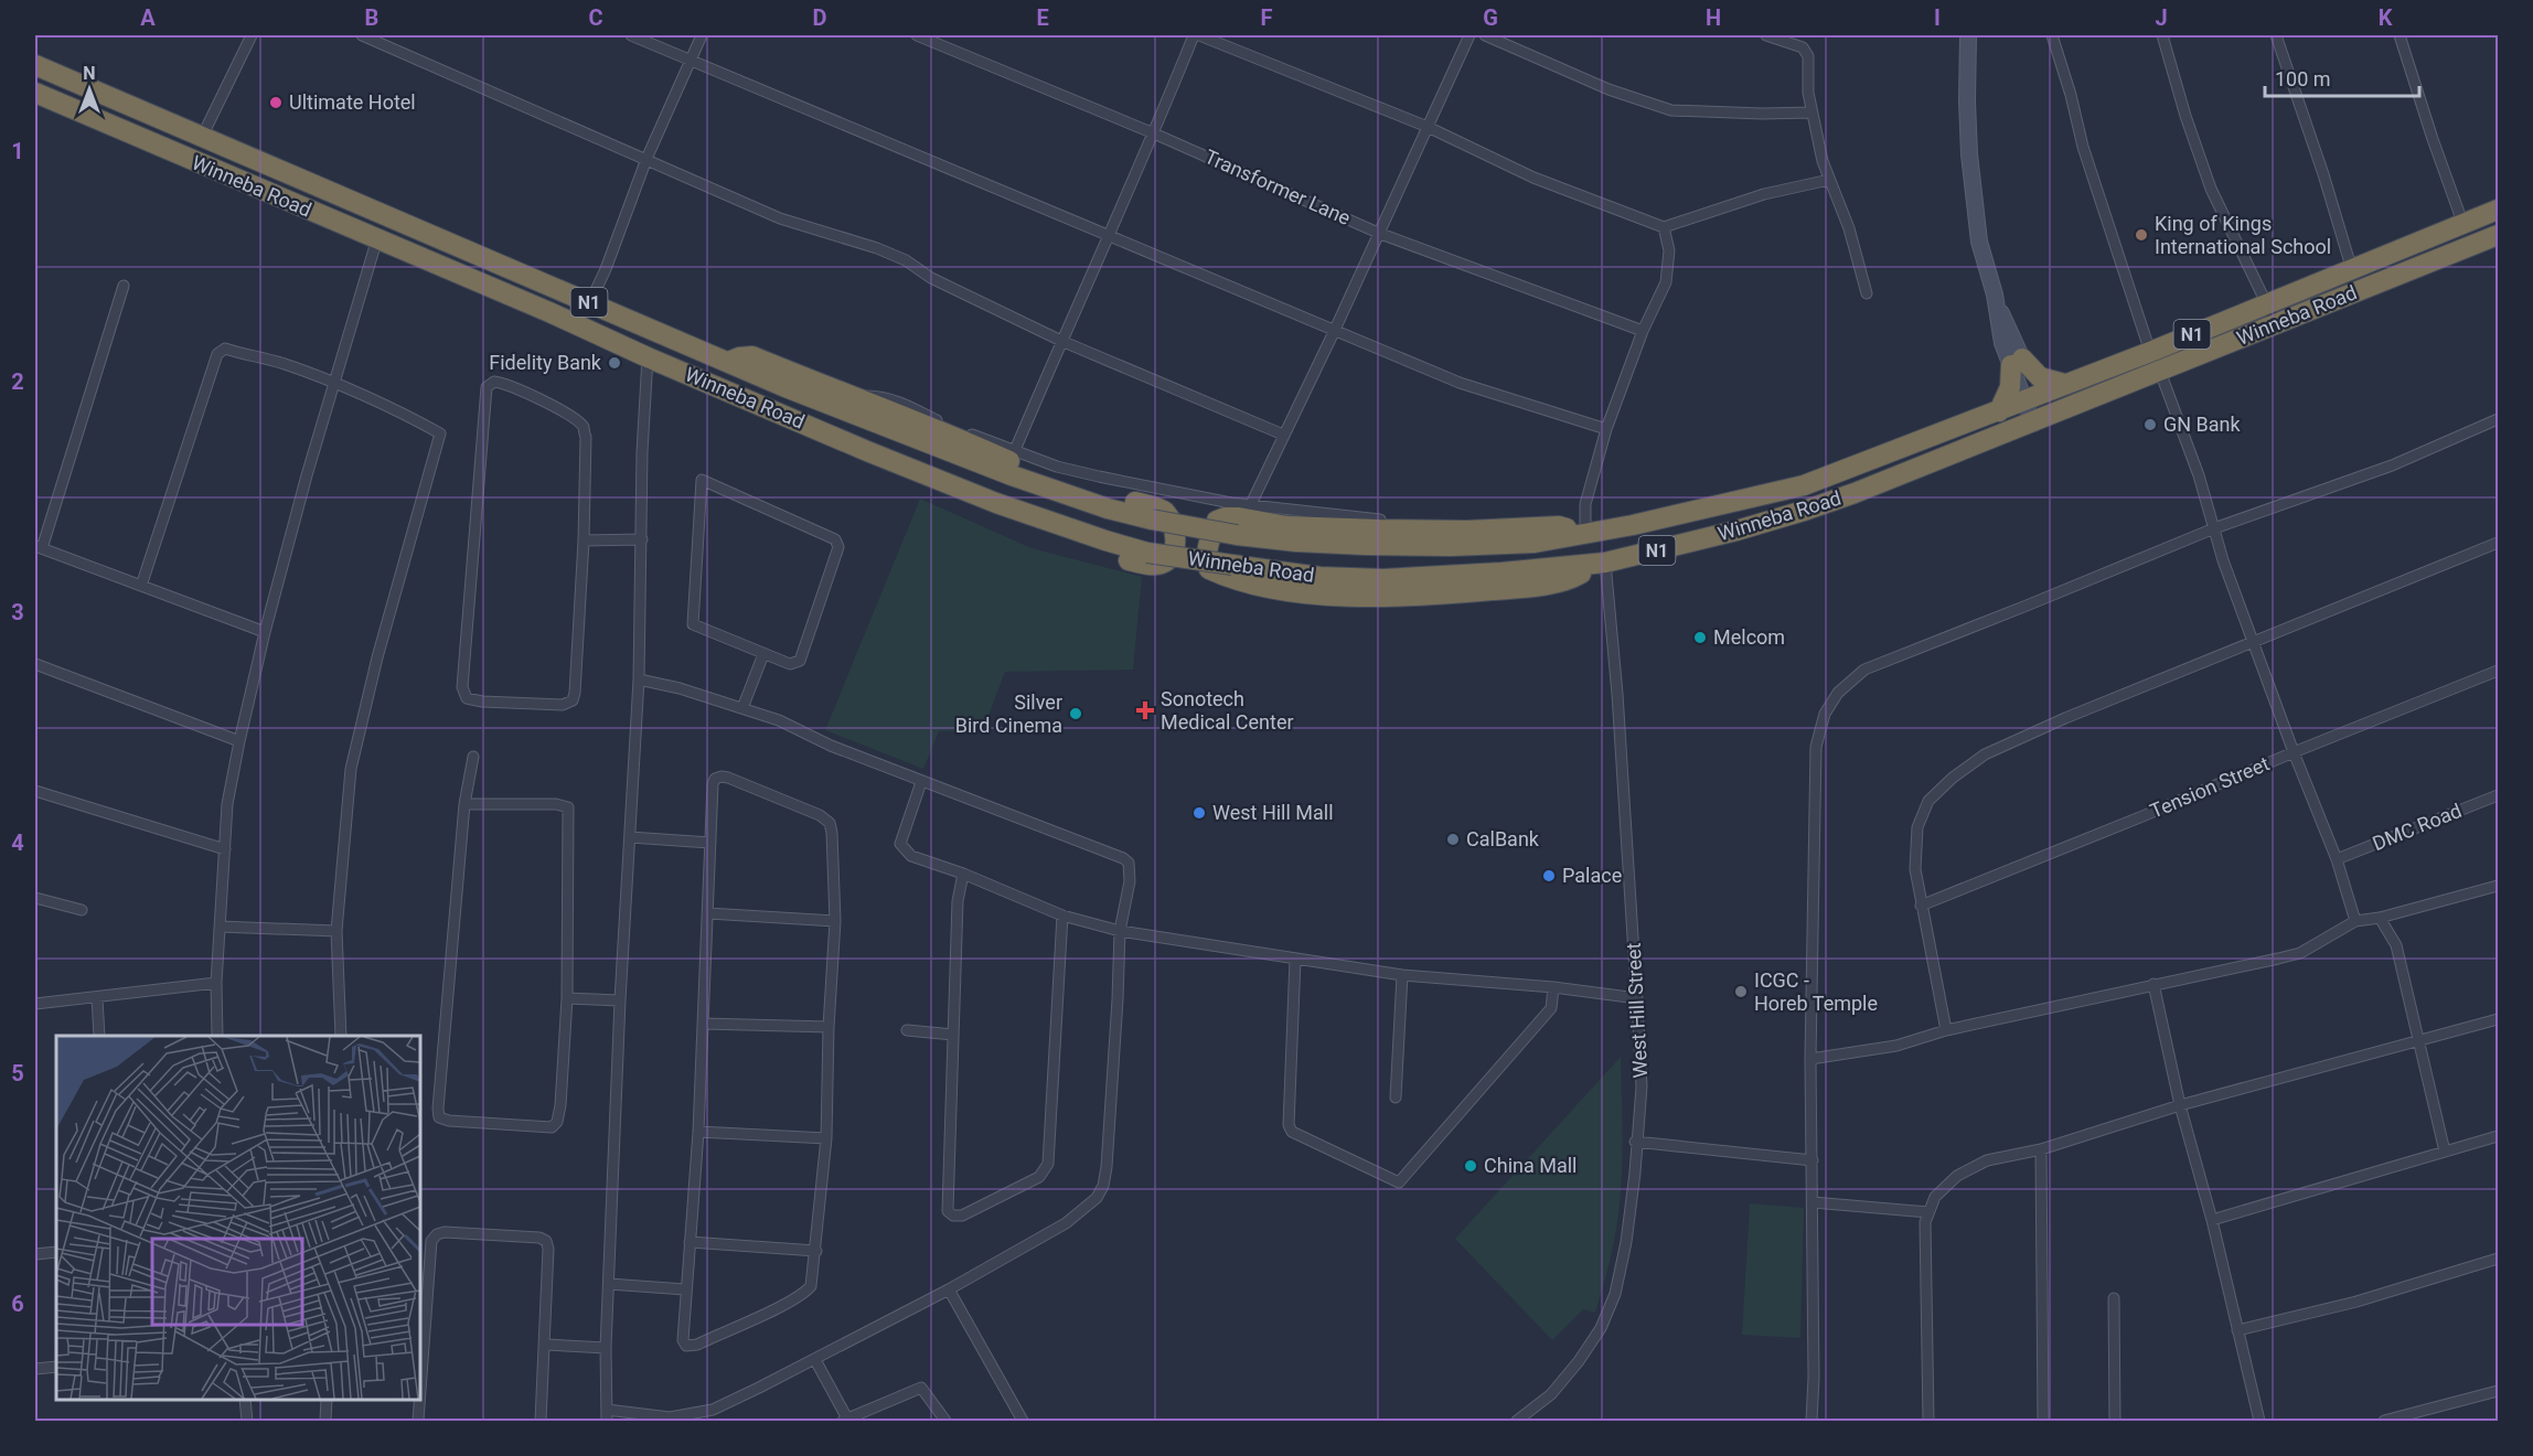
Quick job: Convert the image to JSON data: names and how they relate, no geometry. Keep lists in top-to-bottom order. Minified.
{"streets":{"highway":["Winneba Road","N1"],"street":["Transformer Lane","Tension Street","DMC Road","West Hill Street"]},"crossings":[["Winneba Road","West Hill Street"]],"places":{"other":["Ultimate Hotel","King of Kings International School","Fidelity Bank","GN Bank","Melcom","Silver Bird Cinema","West Hill Mall","CalBank","Palace","ICGC - Horeb Temple","China Mall"],"health":["Sonotech Medical Center"]},"scale_bar":"100 m","north":"top","grid":{"columns":["A","B","C","D","E","F","G","H","I","J","K"],"rows":["1","2","3","4","5","6"]}}
